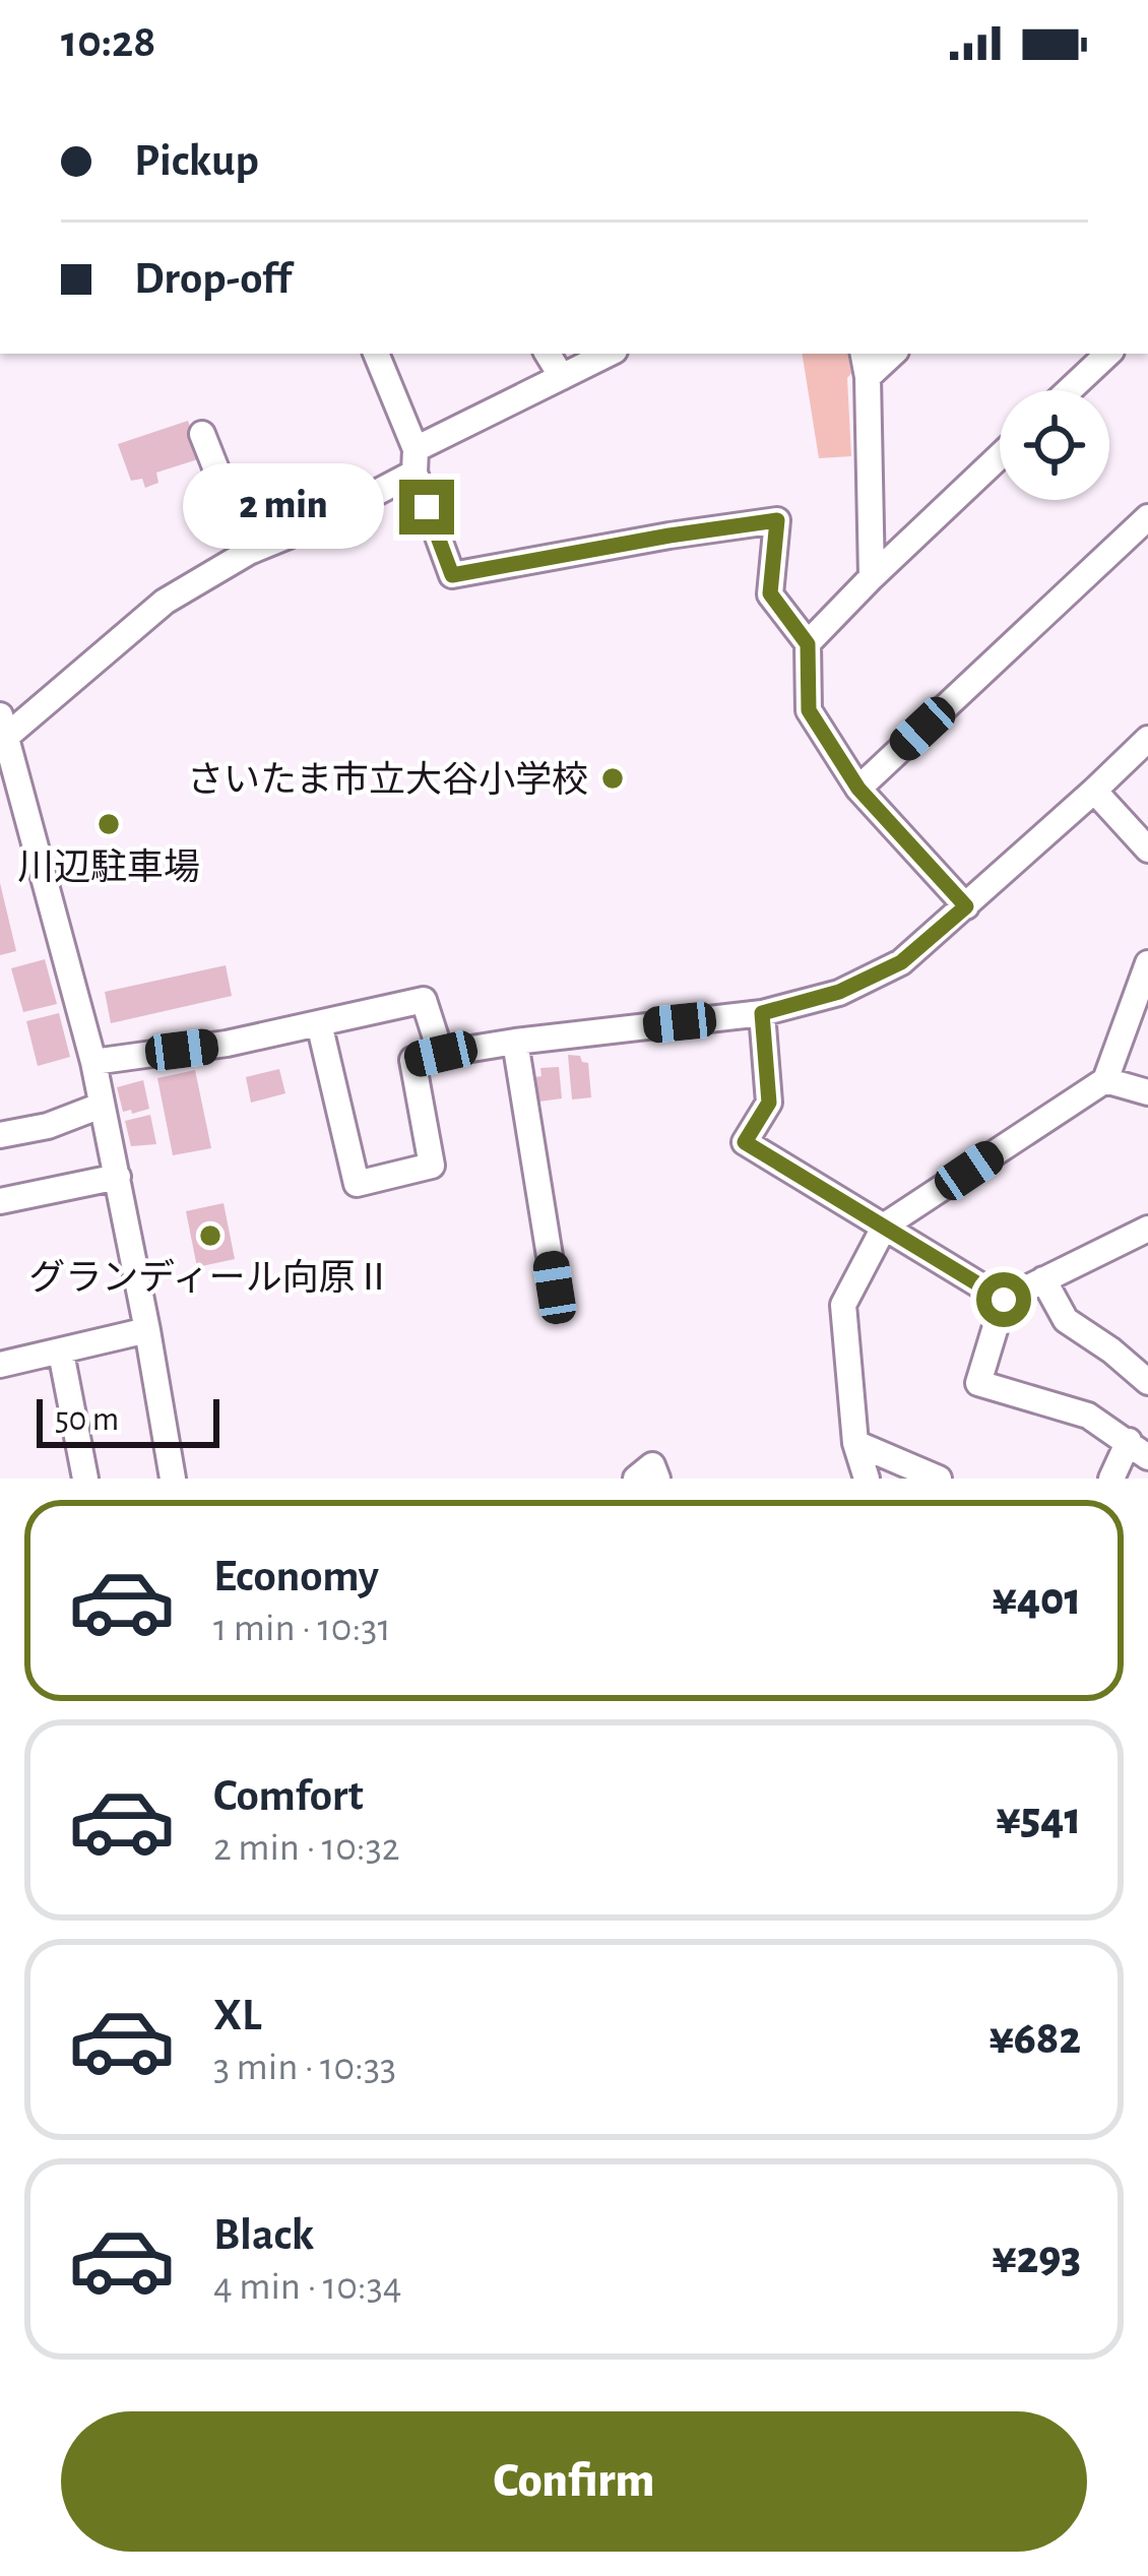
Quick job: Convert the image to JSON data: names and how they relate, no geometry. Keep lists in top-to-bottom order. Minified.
{"places":["さいたま市立大谷小学校","川辺駐車場","グランディール向原Ⅱ"],"scale_bar":"50 m","page":{"status":"10:28","banner":["Pickup","Drop-off"],"bubble":"2 min","scale":"50 m","list":[{"name":"Economy","note":"1 min · 10:31","value":"¥401"},{"name":"Comfort","note":"2 min · 10:32","value":"¥541"},{"name":"XL","note":"3 min · 10:33","value":"¥682"},{"name":"Black","note":"4 min · 10:34","value":"¥293"}],"buttons":"Confirm"}}
